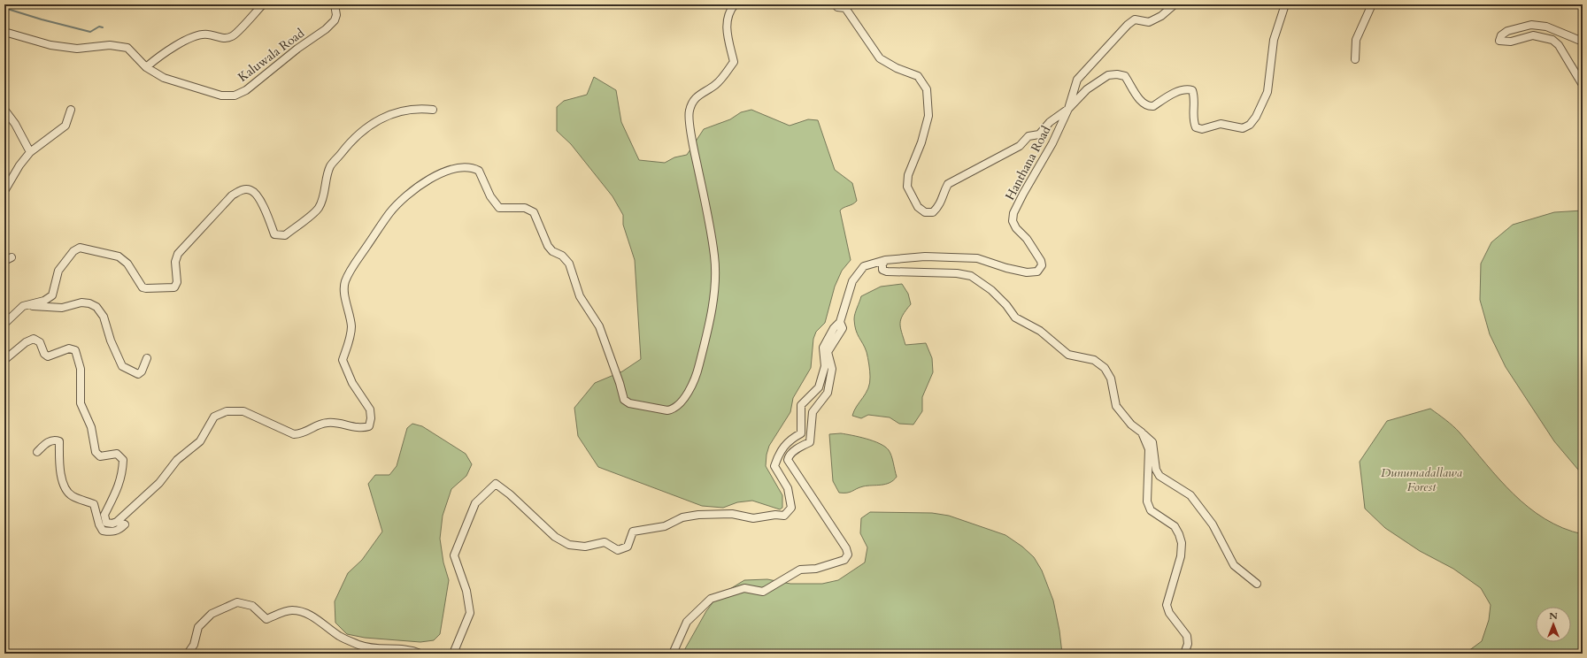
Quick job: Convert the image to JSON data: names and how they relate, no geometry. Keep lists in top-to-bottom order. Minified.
{"streets":{"street":["Kaluwala Road","Hanthana Road"]},"parks":["Dunumadallawa Forest"],"north":"top"}
